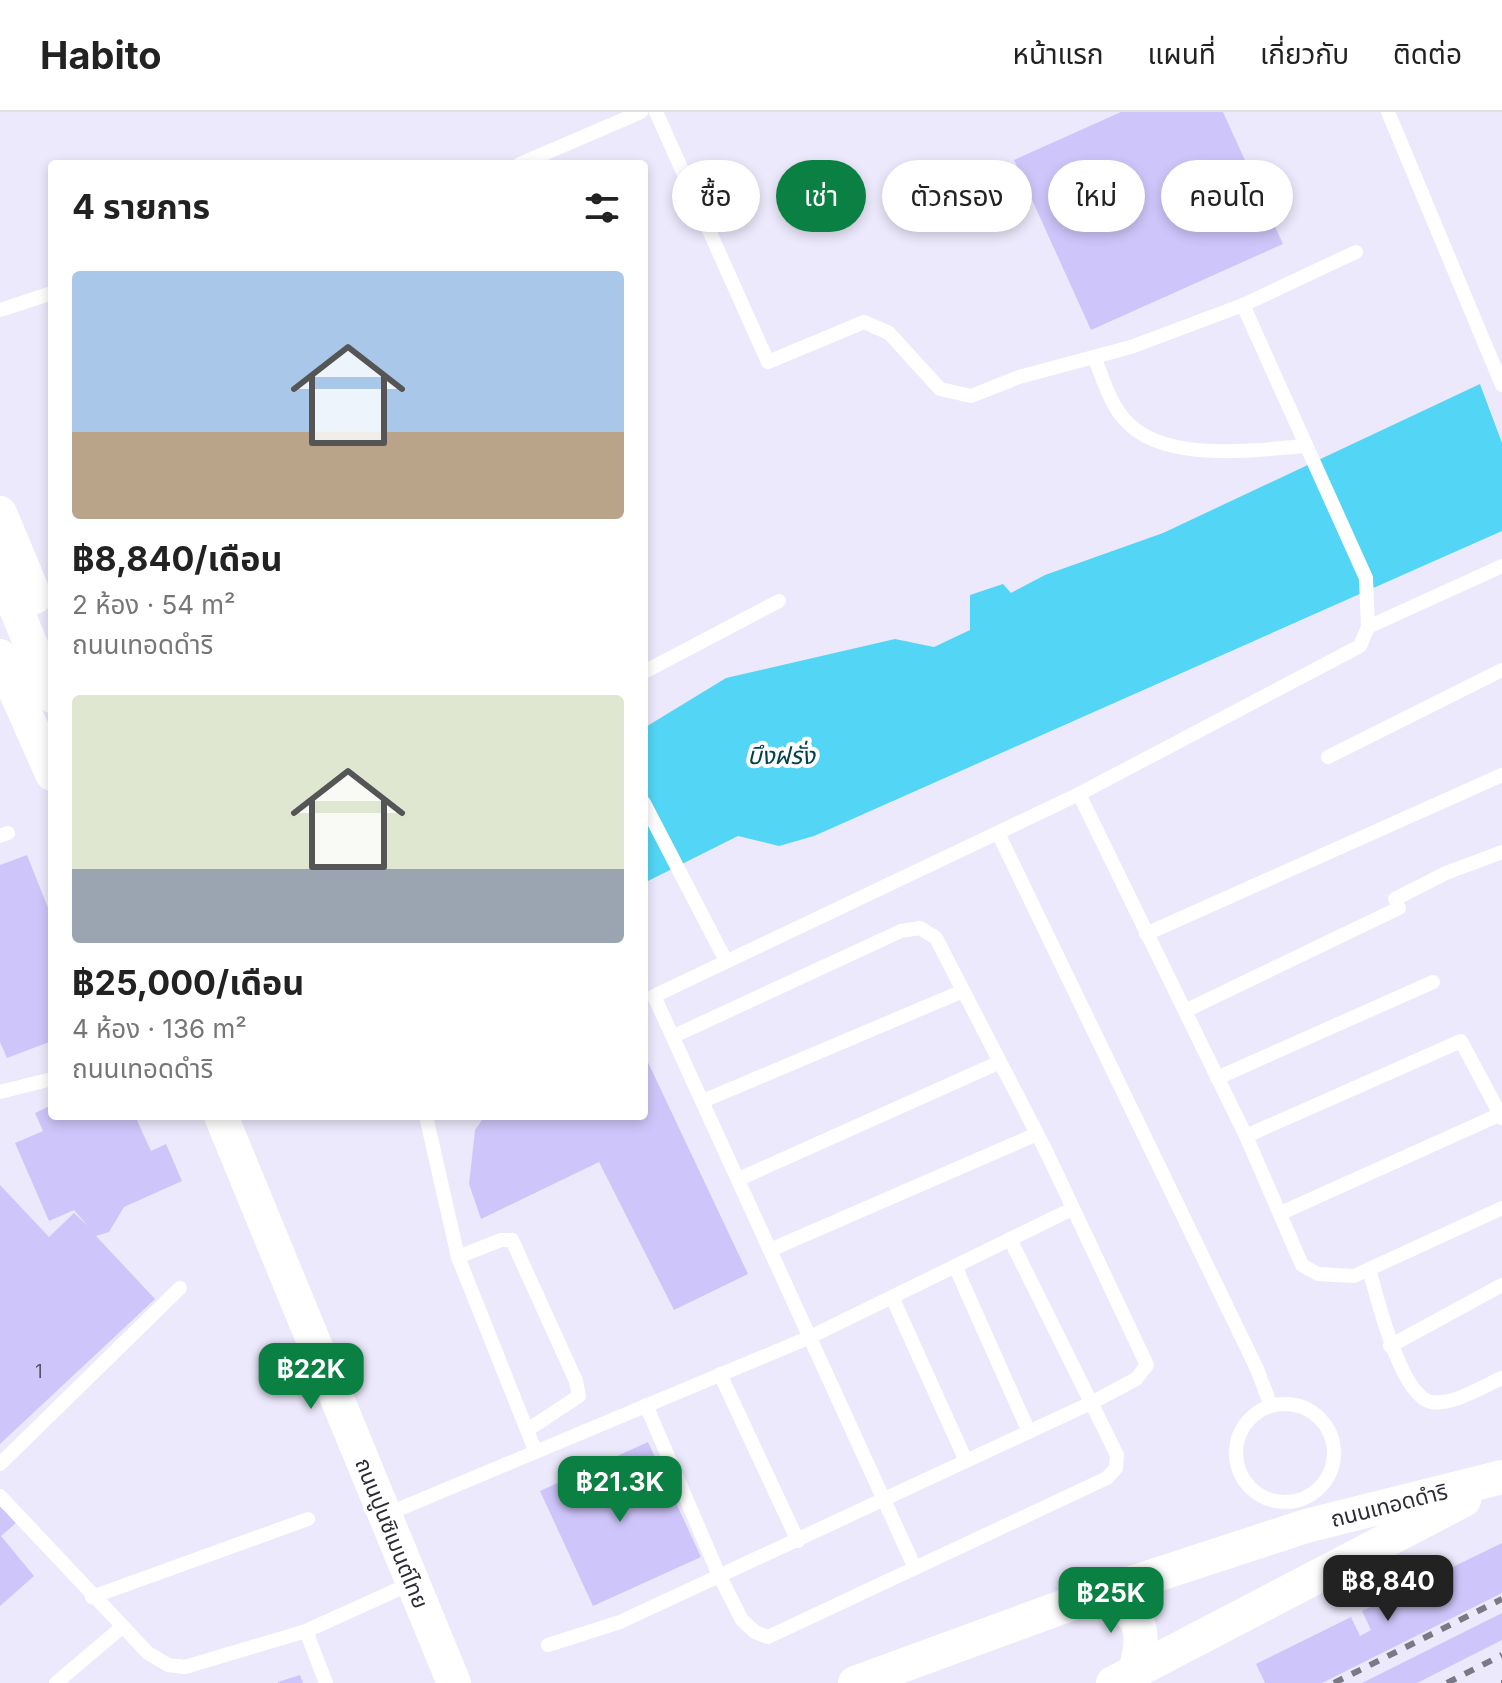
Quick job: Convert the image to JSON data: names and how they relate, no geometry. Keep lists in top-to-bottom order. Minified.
{"streets":{"street":["ถนนเทอดดำริ","ถนนปูนซิเมนต์ไทย"]},"water":["บึงฝรั่ง"],"house_numbers":["1"],"page":{"header":"Habito","nav":["หน้าแรก","แผนที่","เกี่ยวกับ","ติดต่อ"],"chip":["ซื้อ","เช่า","ตัวกรอง","ใหม่","คอนโด"],"heading":"4 รายการ","list":[{"name":"฿8,840/เดือน","note":"2 ห้อง · 54 m² · ถนนเทอดดำริ"},{"name":"฿25,000/เดือน","note":"4 ห้อง · 136 m² · ถนนเทอดดำริ"}],"price":["฿22K","฿21.3K","฿8,840","฿25K"]}}
